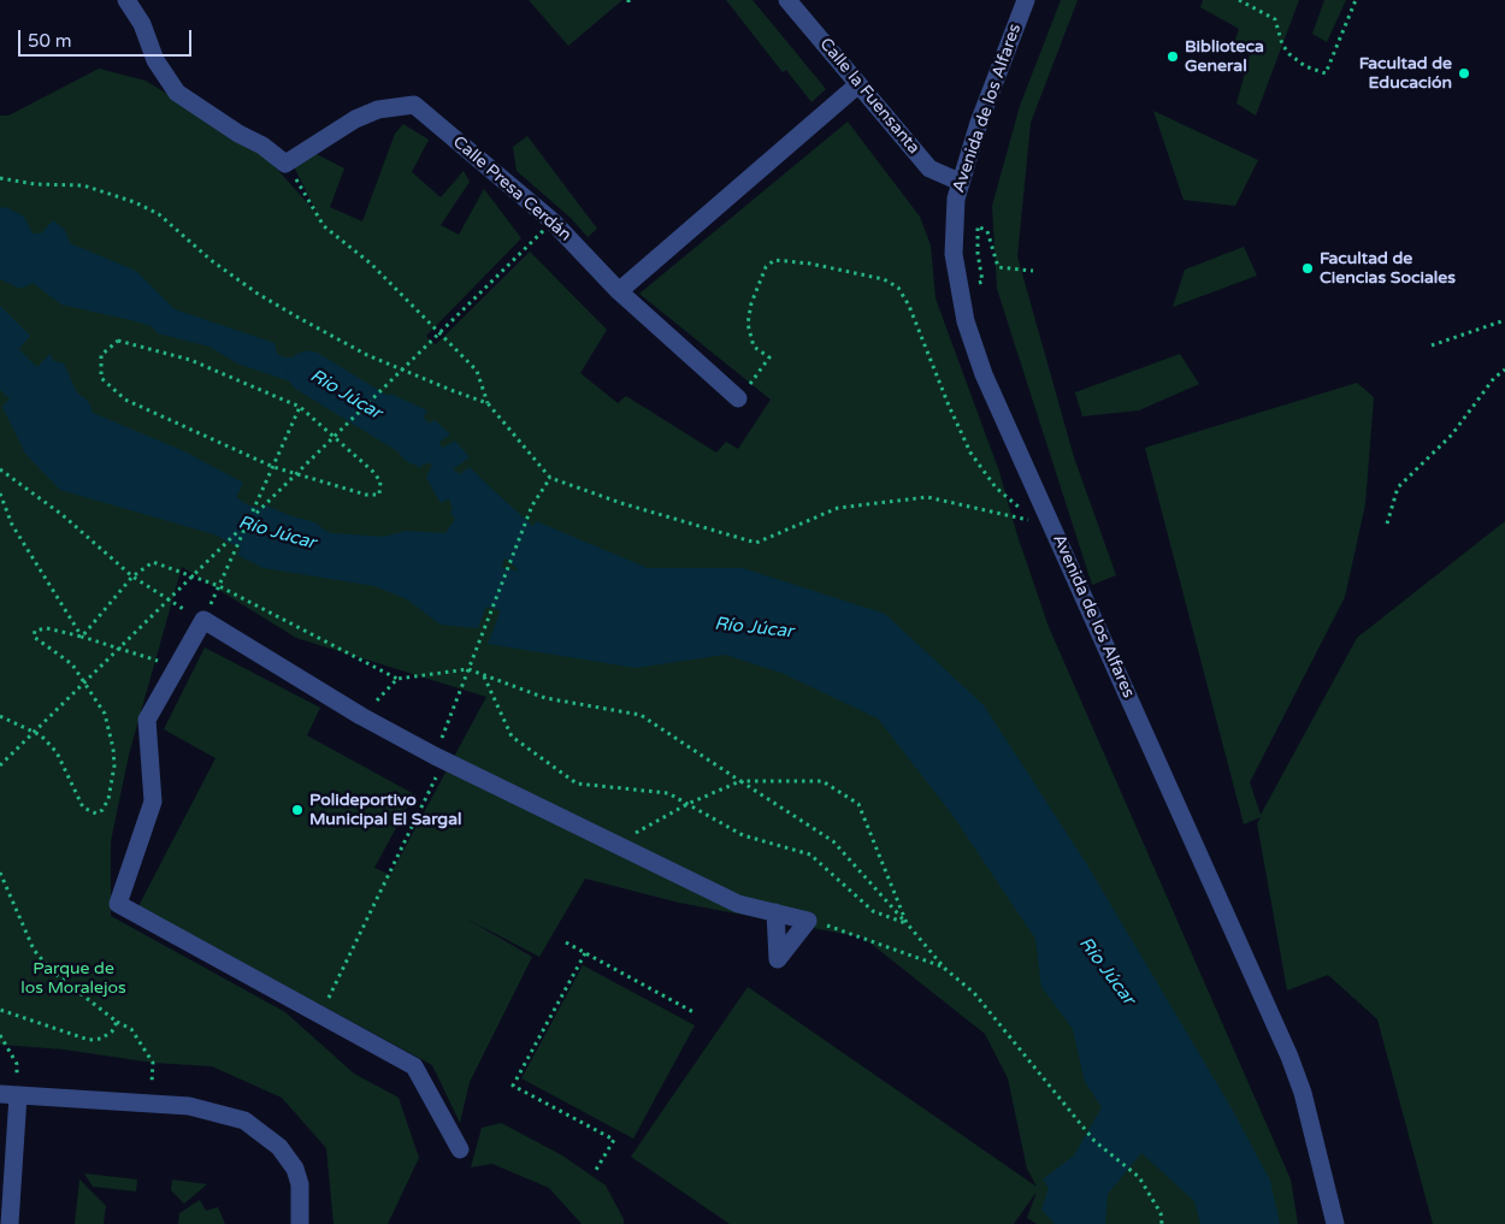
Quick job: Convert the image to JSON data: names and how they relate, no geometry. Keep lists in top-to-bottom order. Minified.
{"streets":{"street":["Calle la Fuensanta","Avenida de los Alfares","Calle Presa Cerdán"]},"crossings":[["Calle la Fuensanta","Avenida de los Alfares"]],"water":["Rio Júcar","Río Júcar"],"parks":["Parque de los Moralejos"],"places":["Biblioteca General","Facultad de Educación","Facultad de Ciencias Sociales","Polideportivo Municipal El Sargal"],"scale_bar":"50 m"}
